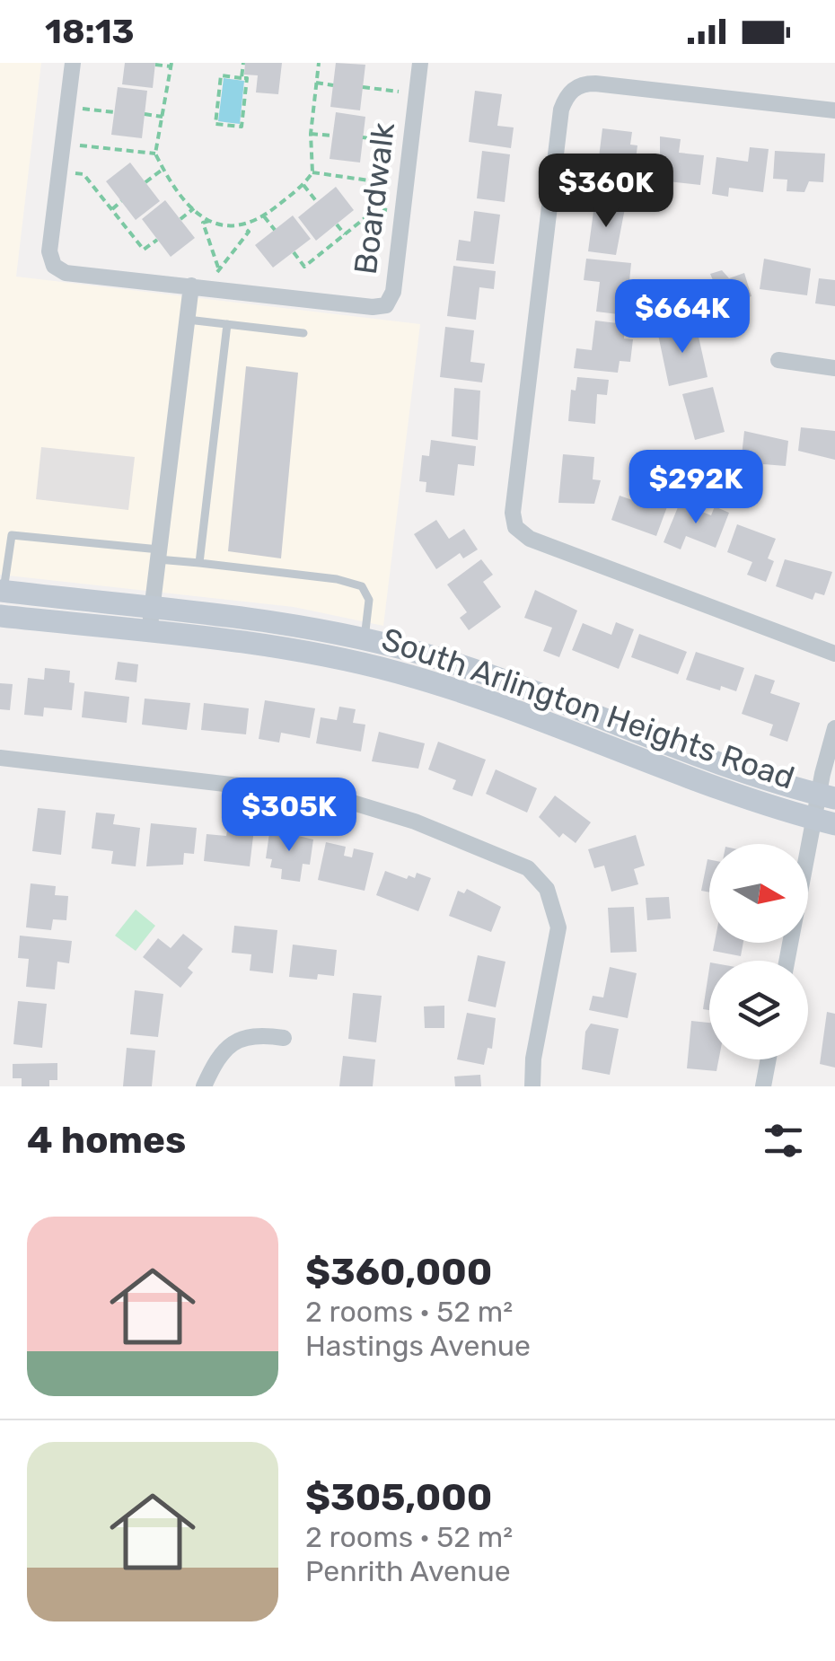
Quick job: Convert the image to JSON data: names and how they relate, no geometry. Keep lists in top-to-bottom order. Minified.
{"streets":{"main road":["South Arlington Heights Road"],"street":["Boardwalk"]},"north":"right","page":{"status":"18:13","price":["$360K","$664K","$292K","$305K"],"heading":"4 homes","list":[{"name":"$360,000","note":"2 rooms · 52 m² · Hastings Avenue"},{"name":"$305,000","note":"2 rooms · 52 m² · Penrith Avenue"}]}}
